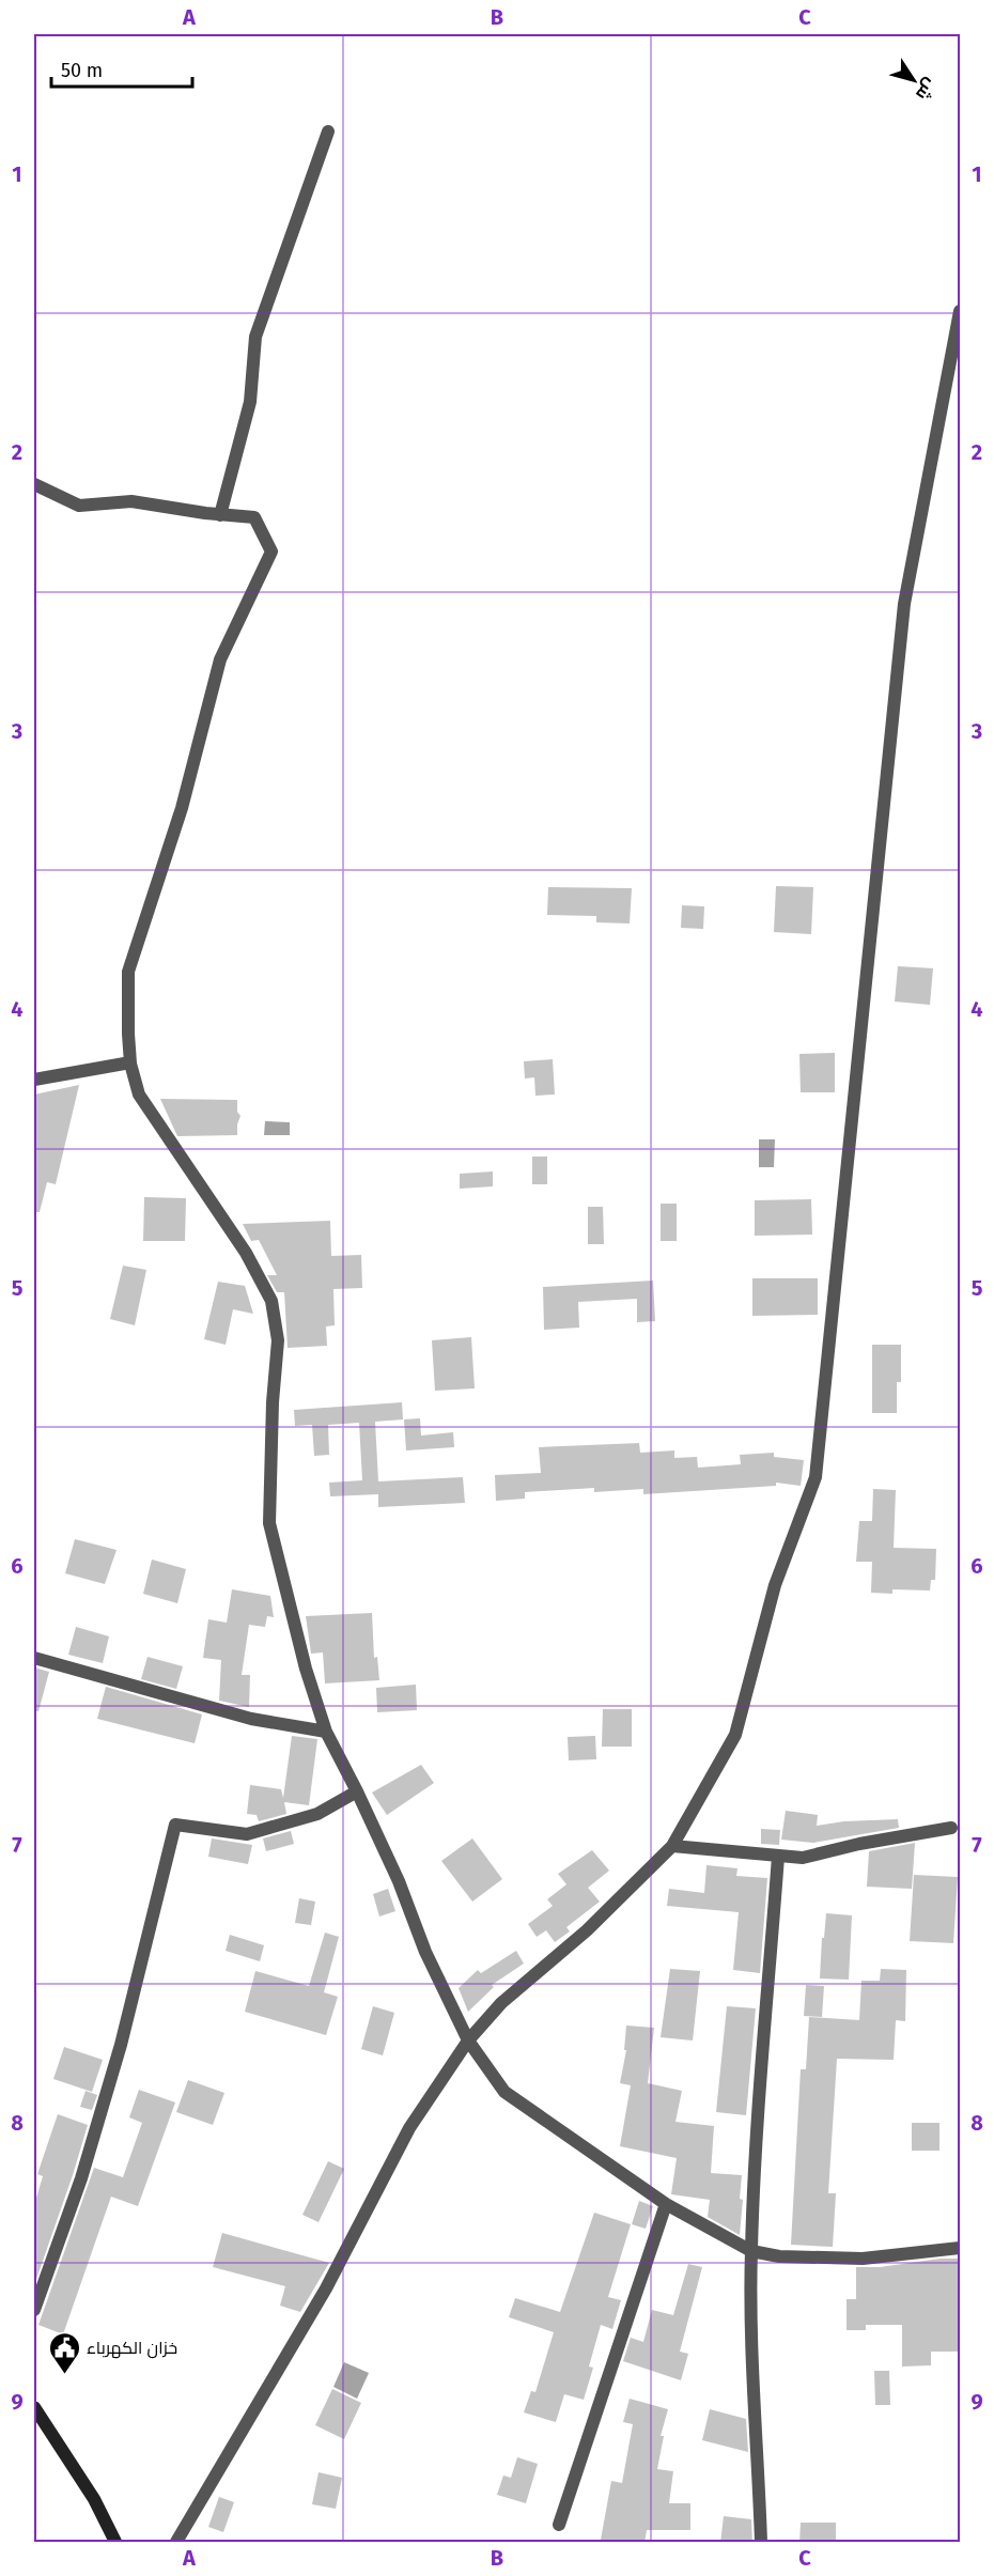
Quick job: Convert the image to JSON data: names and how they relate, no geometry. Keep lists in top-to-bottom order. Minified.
{"places":{"public building":["خزان الكهرباء"]},"scale_bar":"50 m","north":"bottom right","grid":{"columns":["A","B","C"],"rows":["1","2","3","4","5","6","7","8","9"]}}
